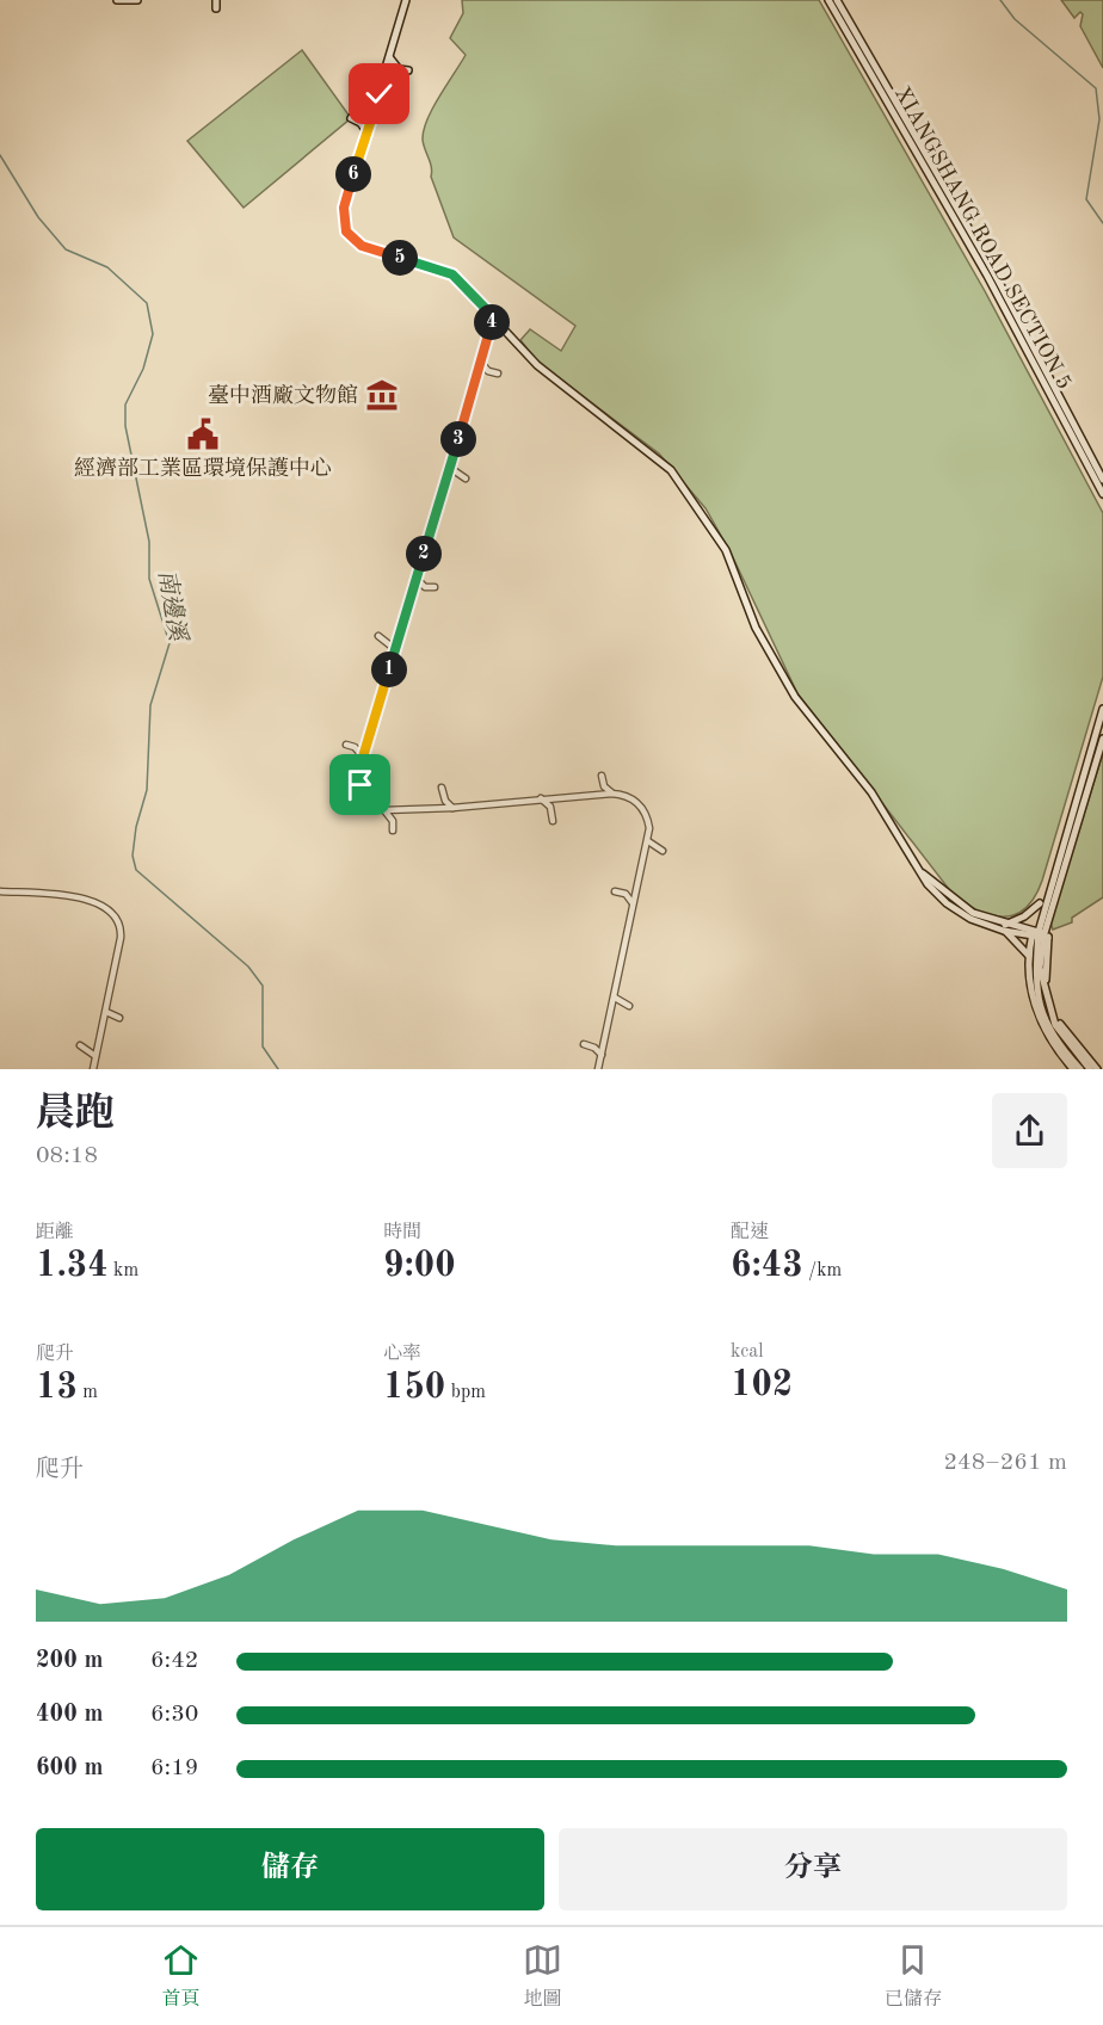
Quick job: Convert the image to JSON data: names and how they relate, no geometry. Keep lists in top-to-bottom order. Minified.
{"streets":{"main road":["XIANGSHANG ROAD SECTION 5"]},"water":["南邊溪"],"places":{"museum":["臺中酒廠文物館"],"public building":["經濟部工業區環境保護中心"]},"page":{"pins":["6","5","4","3","2","1"],"heading":["晨跑","08:18"],"stats":[["距離","1.34 km"],["時間","9:00"],["配速","6:43 /km"],["爬升","13 m"],["心率","150 bpm"],["kcal","102"]],"chart":["爬升","248–261 m"],"list":[{"name":"200 m","note":"6:42"},{"name":"400 m","note":"6:30"},{"name":"600 m","note":"6:19"}],"buttons":["儲存","分享"],"tabs":["首頁","地圖","已儲存"]}}
